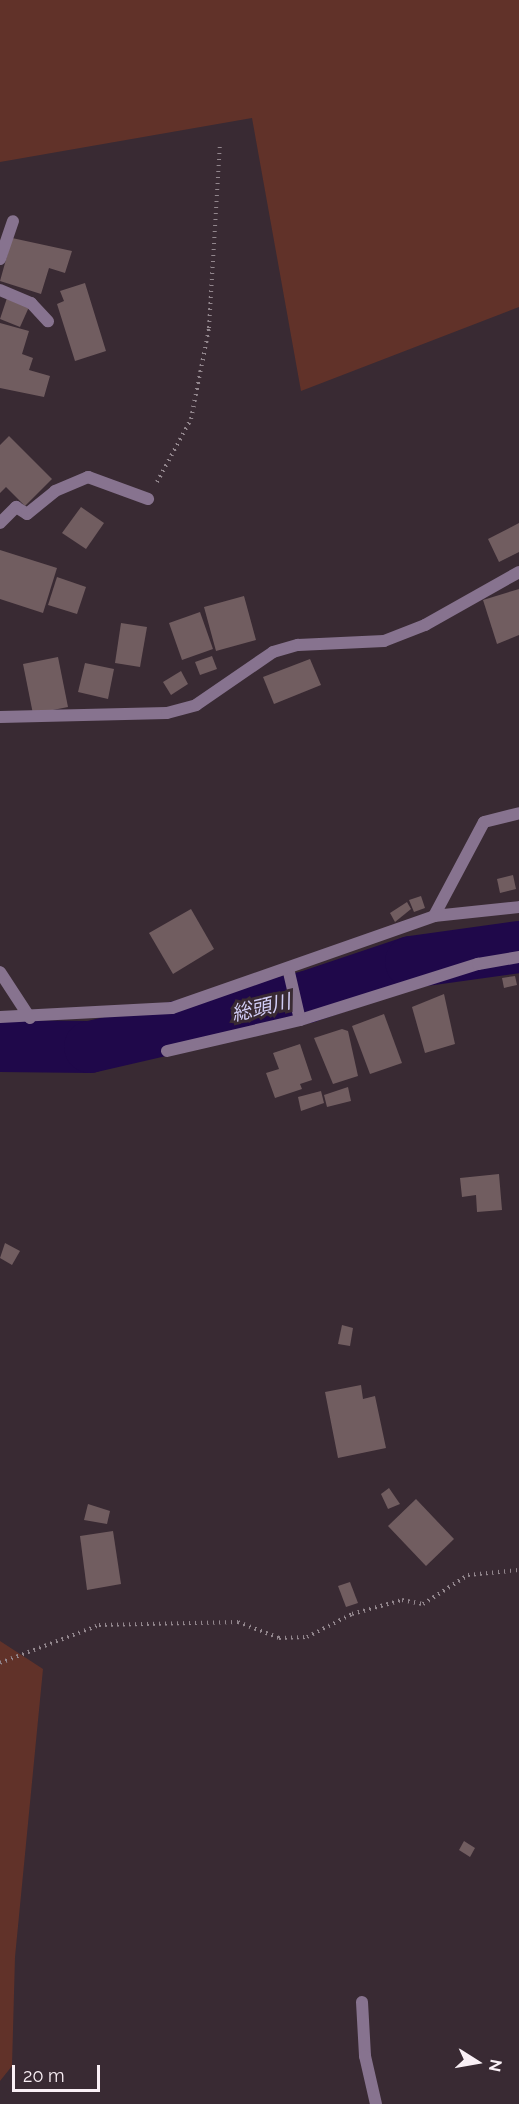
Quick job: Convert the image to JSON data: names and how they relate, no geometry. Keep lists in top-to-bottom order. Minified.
{"water":["総頭川"],"scale_bar":"20 m","north":"right"}
